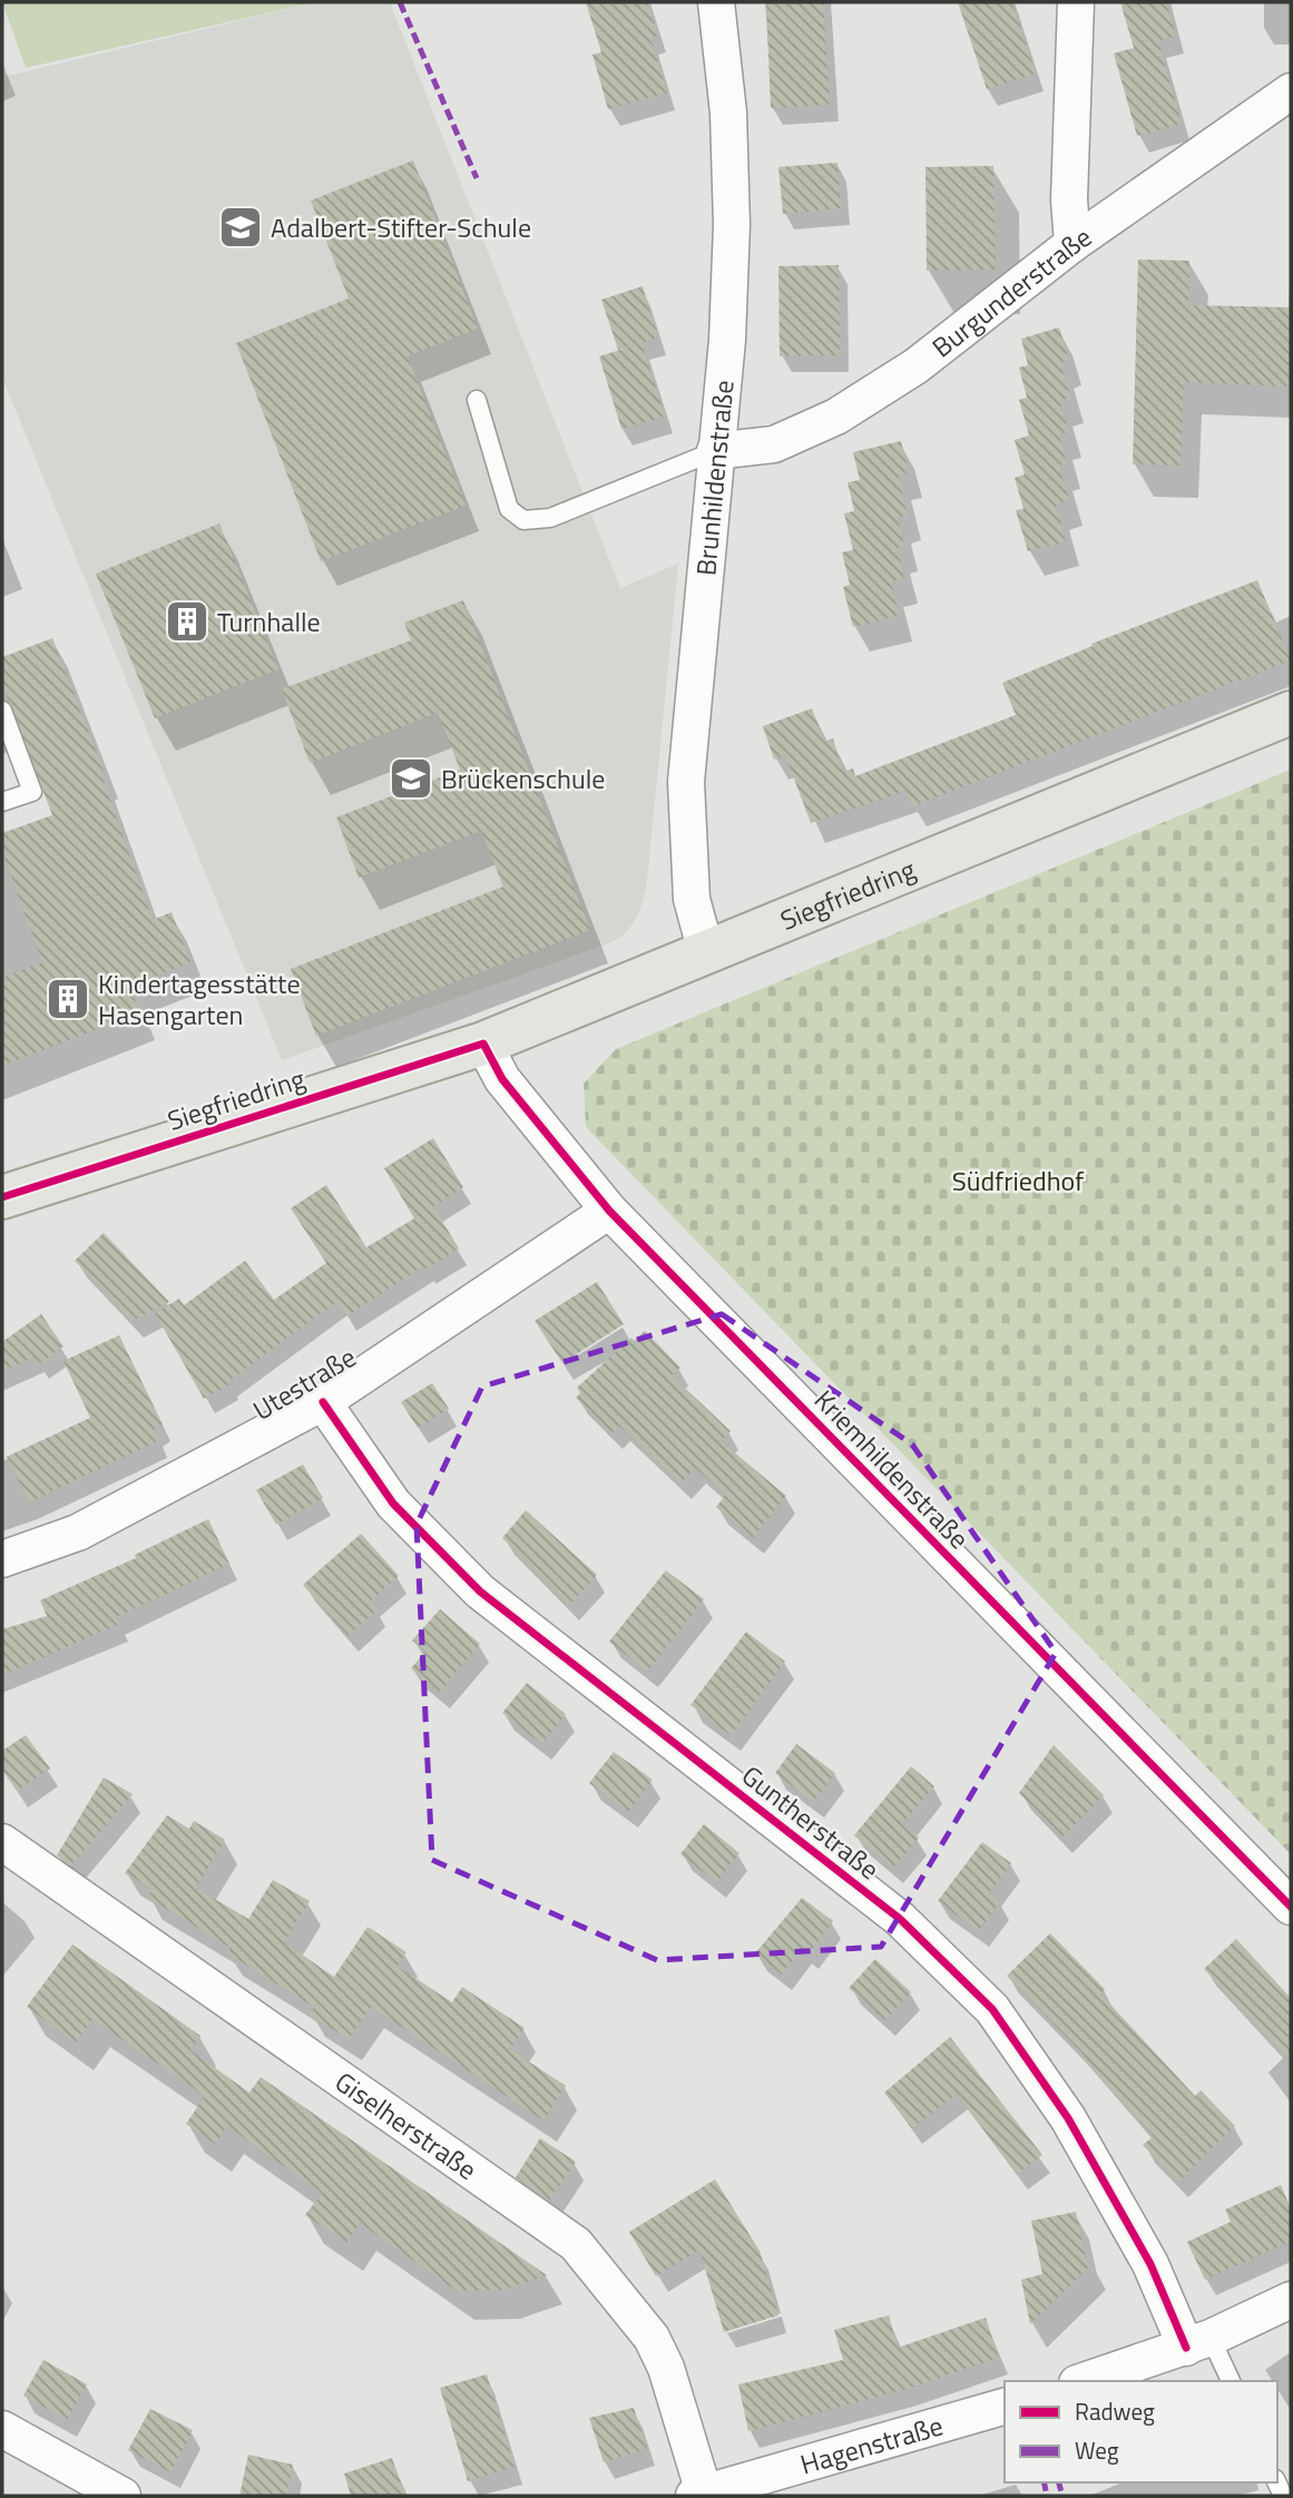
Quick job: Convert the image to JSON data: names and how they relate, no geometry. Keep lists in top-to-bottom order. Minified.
{"streets":{"main road":["Siegfriedring"],"street":["Burgunderstraße","Brunhildenstraße","Utestraße","Kriemhildenstraße","Guntherstraße","Giselherstraße","Hagenstraße"]},"crossings":[["Burgunderstraße","Brunhildenstraße"],["Brunhildenstraße","Siegfriedring"],["Siegfriedring","Kriemhildenstraße"],["Utestraße","Kriemhildenstraße"],["Utestraße","Guntherstraße"],["Giselherstraße","Hagenstraße"]],"parks":["Südfriedhof"],"places":{"school or university":["Adalbert-Stifter-Schule","Brückenschule"],"building":["Turnhalle","Kindertagesstätte Hasengarten"]},"legend":["Radweg","Weg"]}
